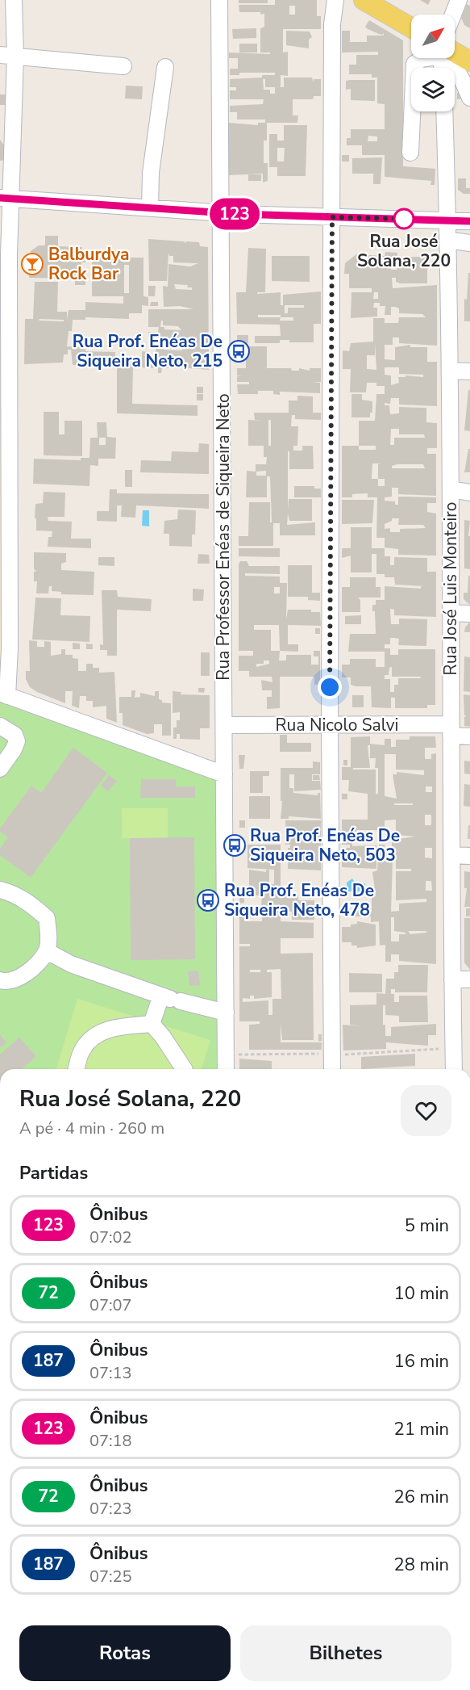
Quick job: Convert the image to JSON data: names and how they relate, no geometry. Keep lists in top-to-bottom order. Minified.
{"streets":{"street":["Rua Professor Enéas de Siqueira Neto","Rua José Luis Monteiro","Rua Nicolo Salvi"]},"crossings":[["Rua Professor Enéas de Siqueira Neto","Rua Nicolo Salvi"],["Rua José Luis Monteiro","Rua Nicolo Salvi"]],"places":{"other":["Rua José Solana, 220"],"bar":["Balburdya Rock Bar"],"bus stop":["Rua Prof. Enéas De Siqueira Neto, 215","Rua Prof. Enéas De Siqueira Neto, 503","Rua Prof. Enéas De Siqueira Neto, 478"]},"lines":["bus line 123"],"north":"top right","page":{"on_map":"123","heading":[["Rua José Solana, 220","A pé · 4 min · 260 m"],"Partidas"],"list":[{"mark":"123","name":"Ônibus","note":"07:02","value":"5 min"},{"mark":"72","name":"Ônibus","note":"07:07","value":"10 min"},{"mark":"187","name":"Ônibus","note":"07:13","value":"16 min"},{"mark":"123","name":"Ônibus","note":"07:18","value":"21 min"},{"mark":"72","name":"Ônibus","note":"07:23","value":"26 min"},{"mark":"187","name":"Ônibus","note":"07:25","value":"28 min"}],"buttons":["Rotas","Bilhetes"]}}
